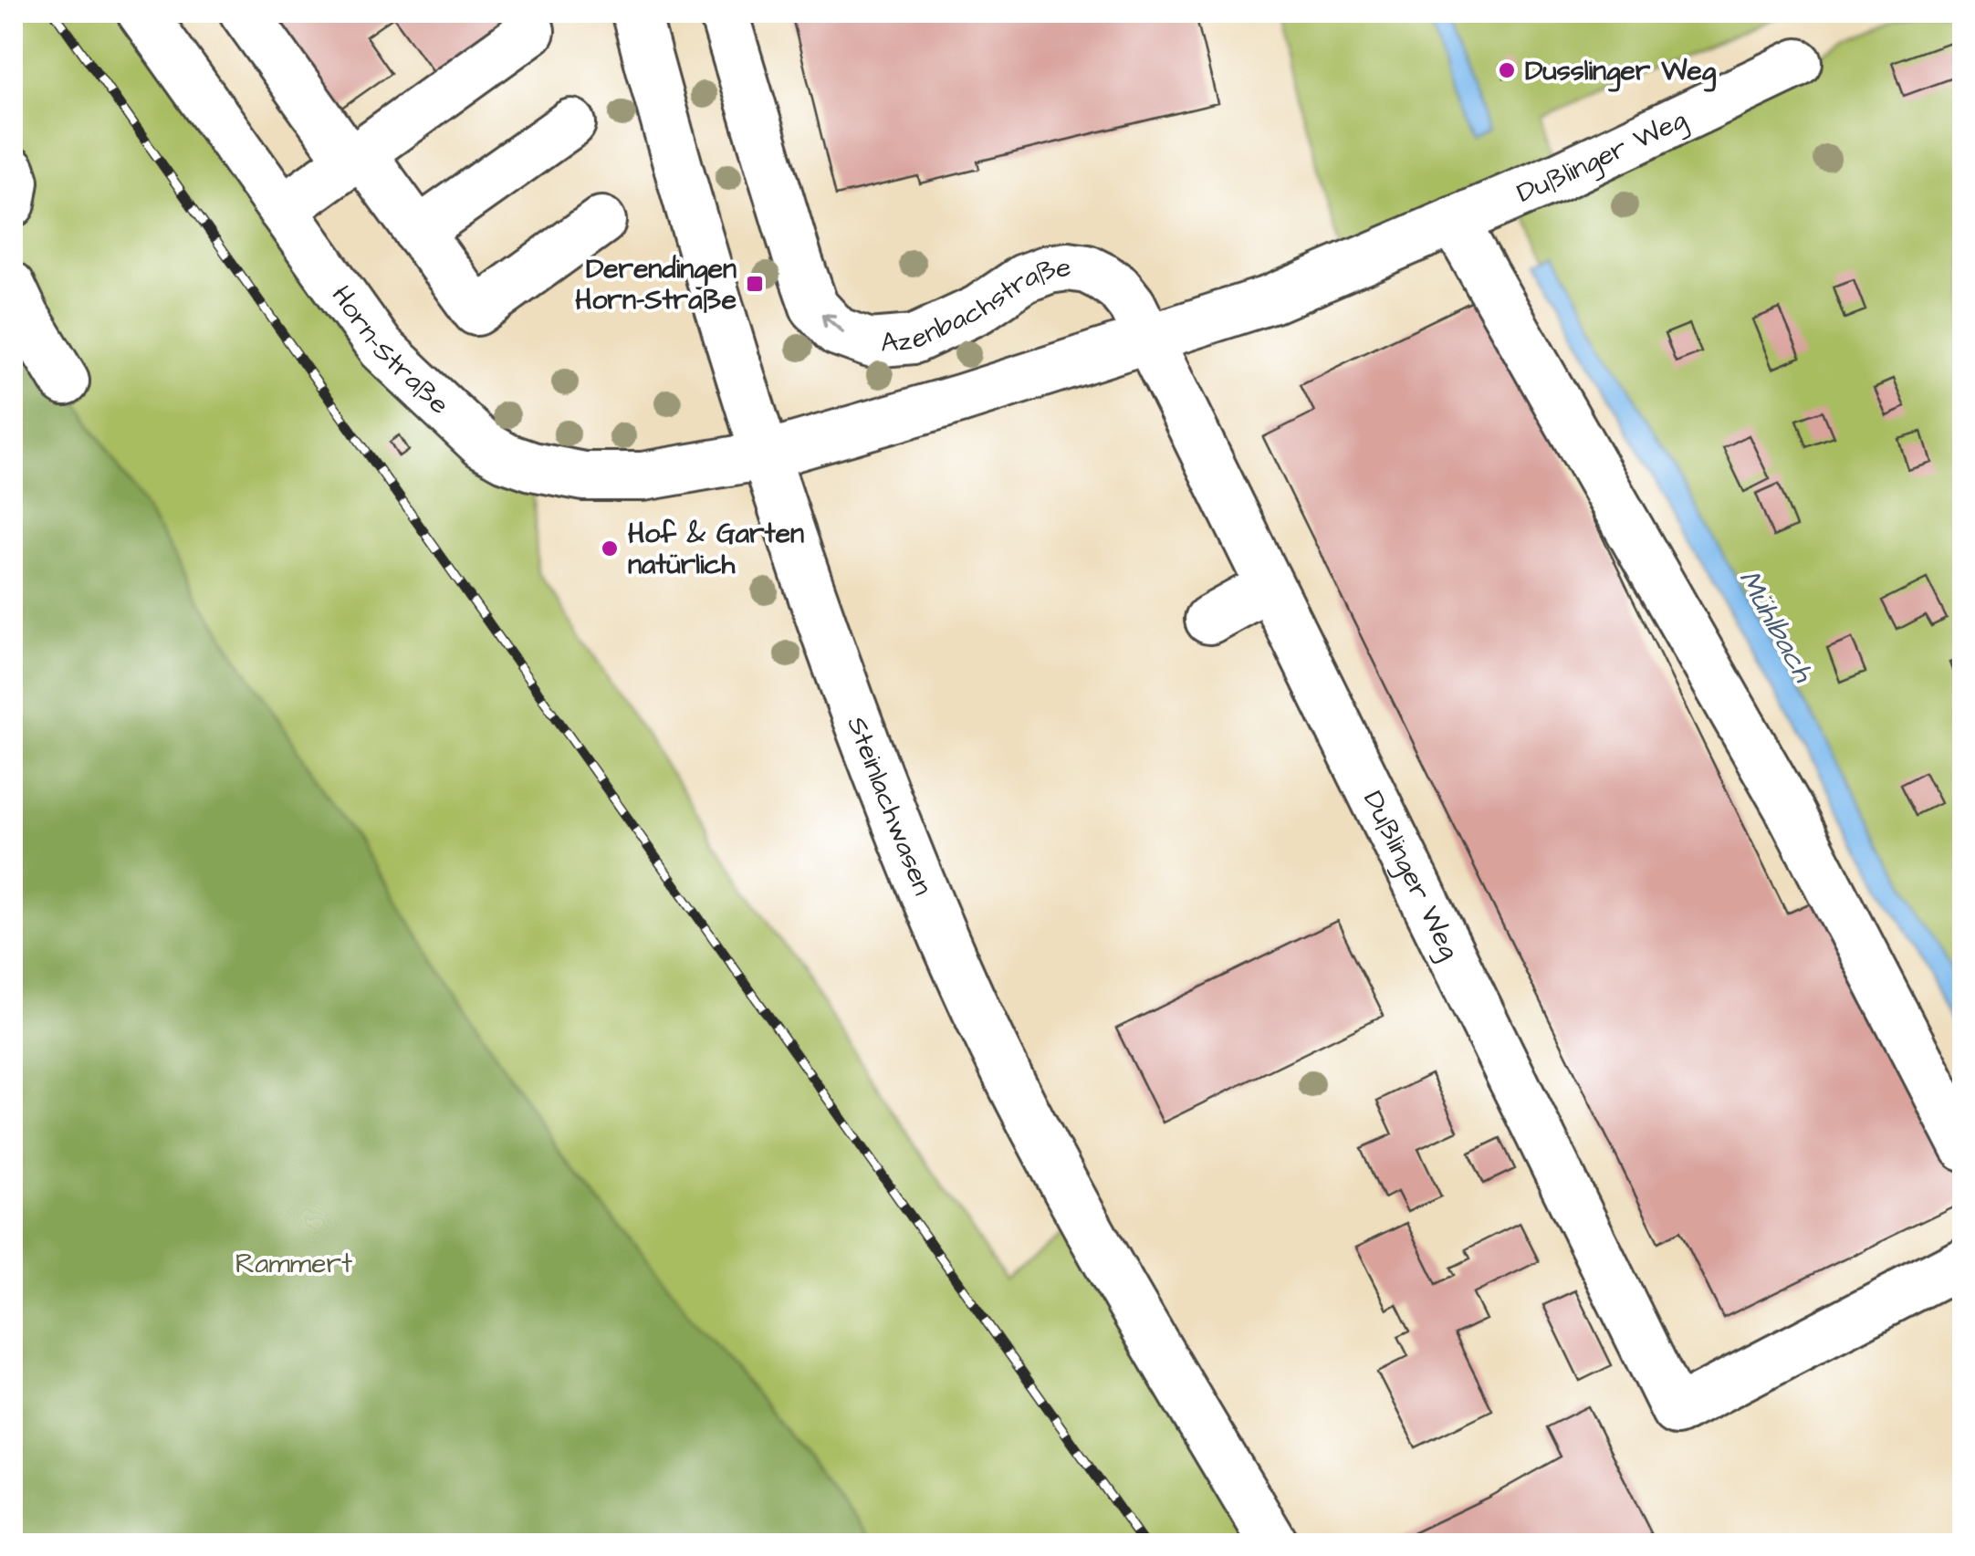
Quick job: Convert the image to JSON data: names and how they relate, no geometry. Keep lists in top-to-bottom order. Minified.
{"streets":{"street":["Dußlinger Weg","Azenbachstraße","Horn-Straße","Steinlachwasen"]},"crossings":[["Dußlinger Weg","Azenbachstraße"],["Dußlinger Weg","Horn-Straße"],["Dußlinger Weg","Steinlachwasen"],["Horn-Straße","Steinlachwasen"]],"water":["Mühlbach"],"parks":["Rammert"],"places":{"other":["Dusslinger Weg","Hof & Garten natürlich"],"transit":["Derendingen Horn-Straße"]}}
